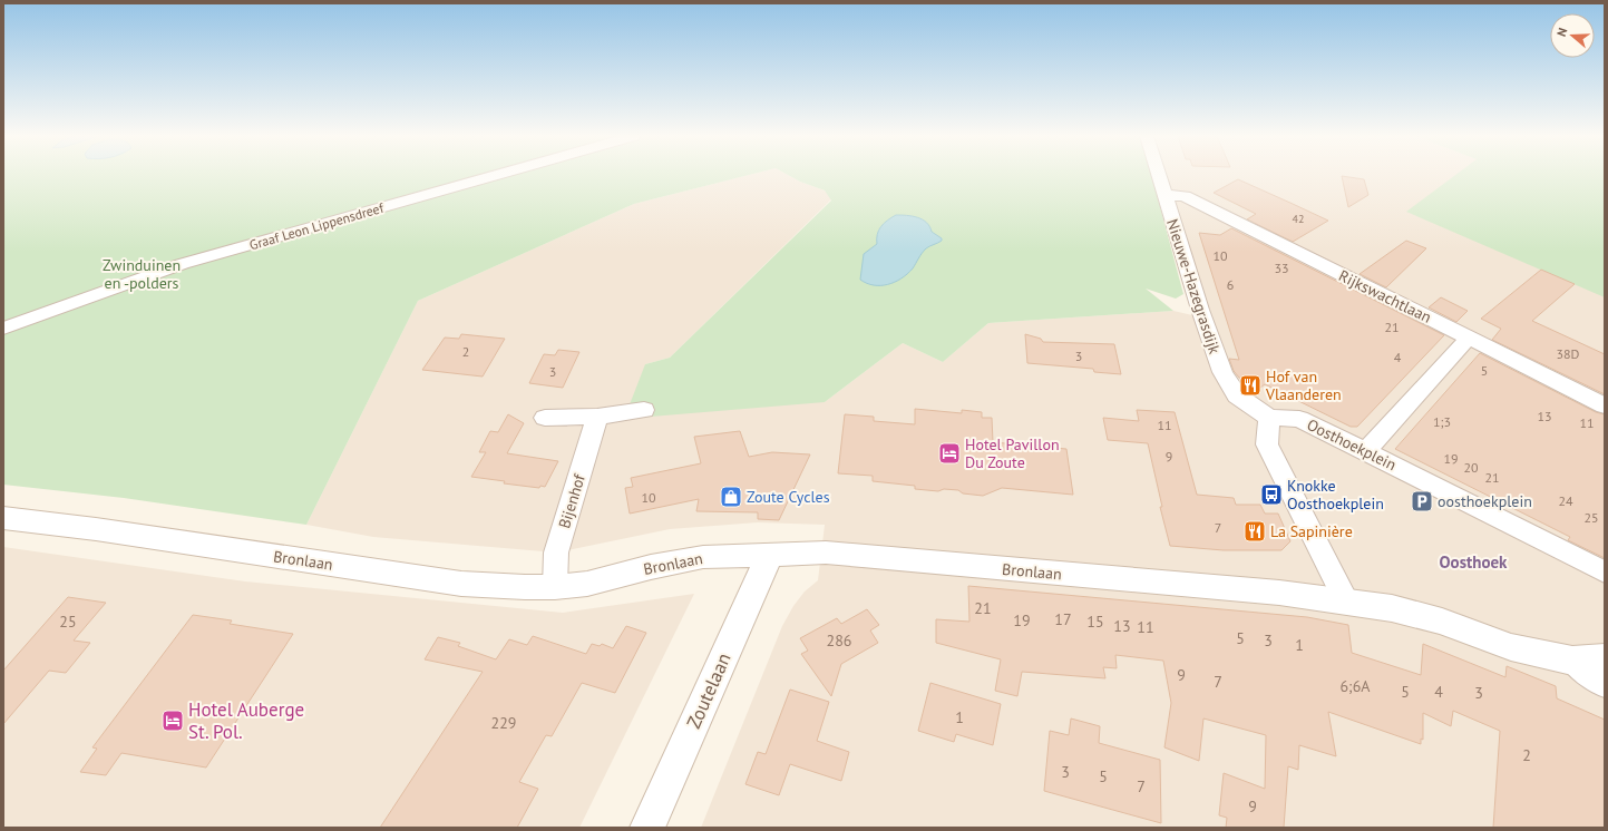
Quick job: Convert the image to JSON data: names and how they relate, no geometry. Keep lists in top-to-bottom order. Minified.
{"streets":{"street":["Graaf Leon Lippensdreef","Nieuwe-Hazegrasdijk","Rijkswachtlaan","Oosthoekplein","Bijenhof","Bronlaan","Zoutelaan"]},"crossings":[["Nieuwe-Hazegrasdijk","Rijkswachtlaan"],["Nieuwe-Hazegrasdijk","Oosthoekplein"],["Bijenhof","Bronlaan"],["Bronlaan","Zoutelaan"]],"districts":["Oosthoek"],"parks":["Zwinduinen en -polders"],"places":{"restaurant":["Hof van Vlaanderen","La Sapinière"],"hotel":["Hotel Pavillon Du Zoute","Hotel Auberge St. Pol."],"bus stop":["Knokke Oosthoekplein"],"shop":["Zoute Cycles"],"parking":["oosthoekplein"]},"house_numbers":["42","10","33","6","21","2","38D","3","4","5","3","13","1;3","11","11","9","19","20","21","10","24","25","7","21","17","19","25","15","13","11","5","286","3","1","9","7","6;6A","5","4","3","1","229","2","3","5","7","9"],"north":"left"}
